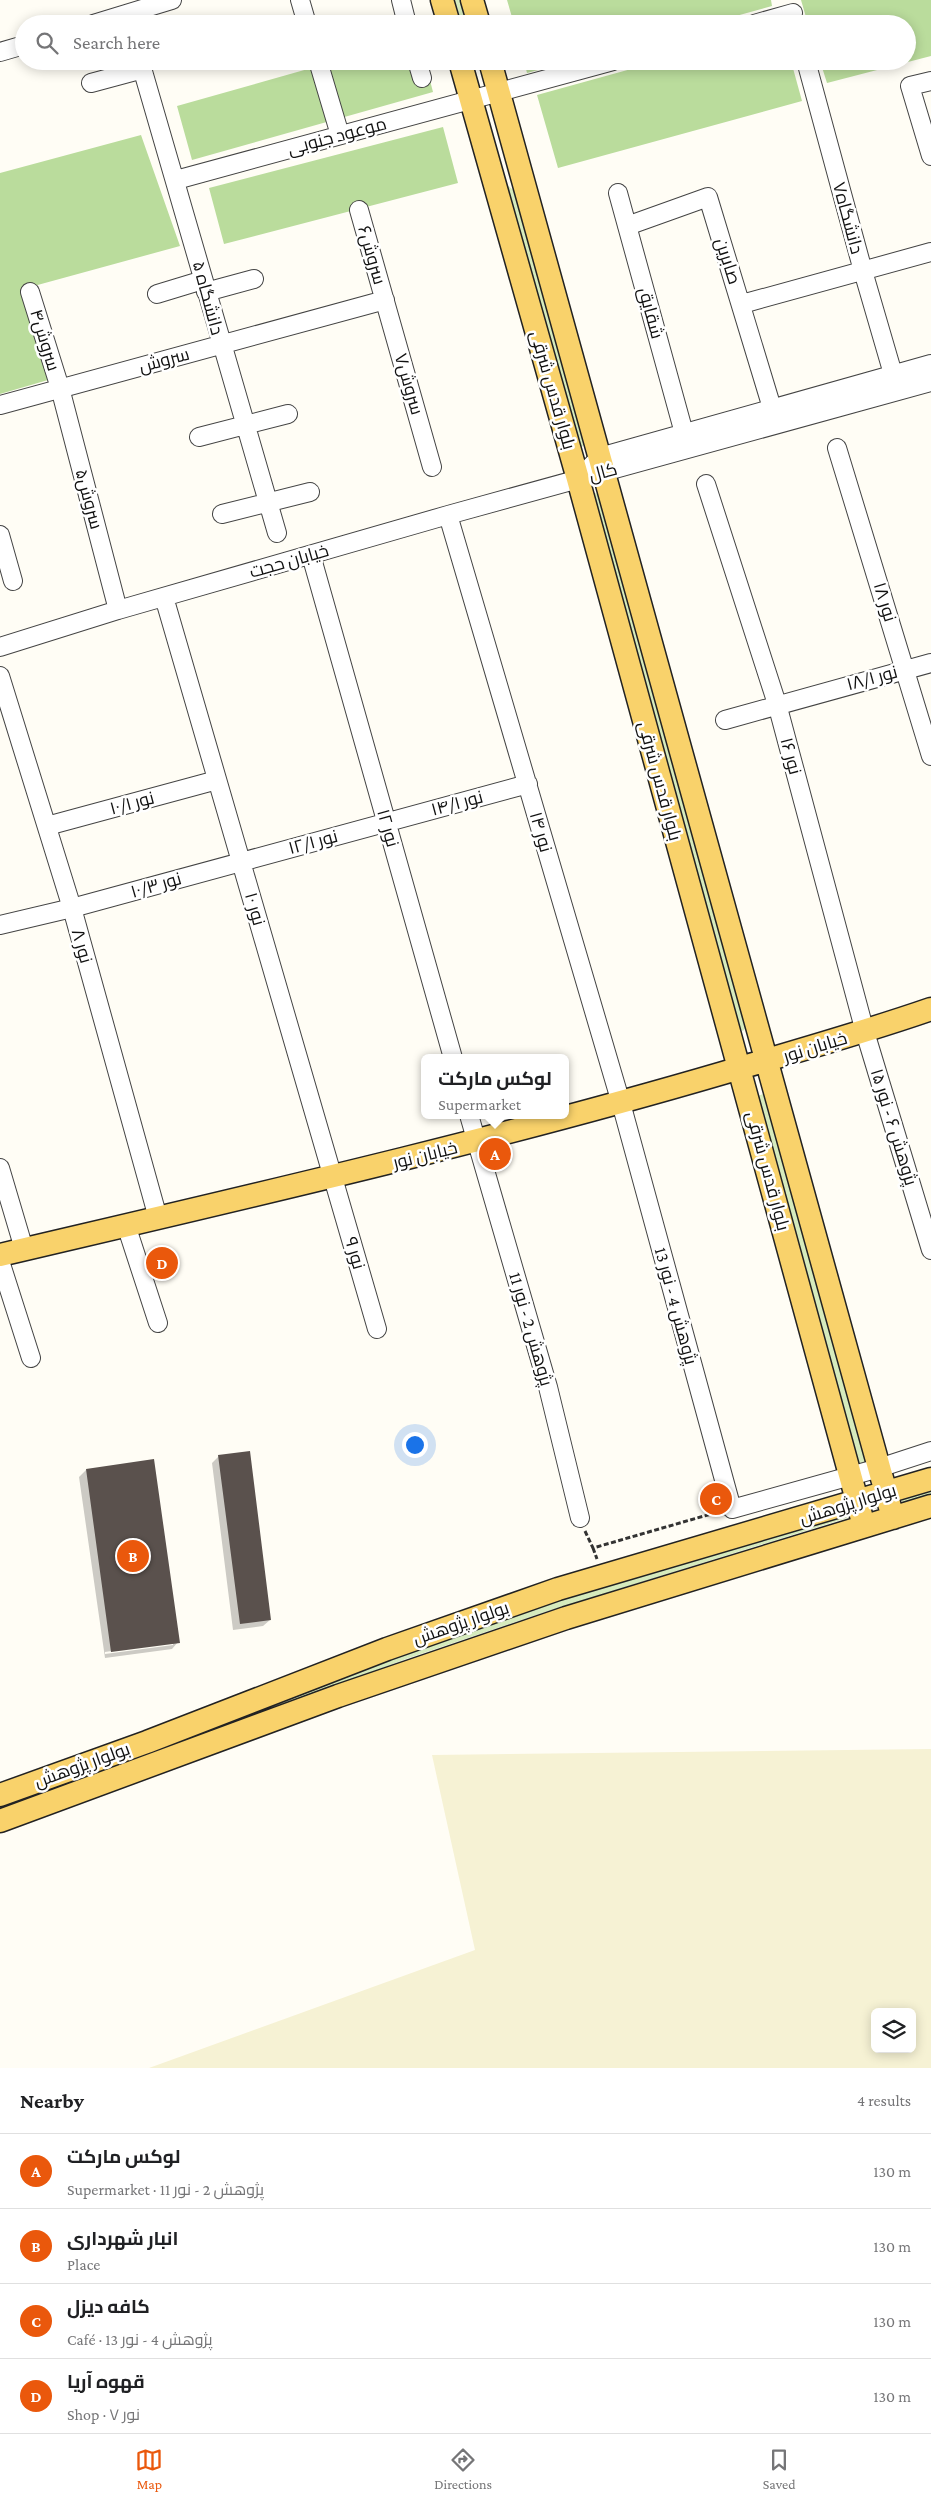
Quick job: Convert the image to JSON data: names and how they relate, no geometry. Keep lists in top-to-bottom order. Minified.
{"streets":{"main road":["بلوار قدس شرقی","خیابان نور","بولوار پژوهش"],"street":["موعود جنوبی","دانشگاه۷","سروش۶","صابرین","دانشگاه ۵","شقایق","سروش۴","سروش","سروش۷","کال","سروش۵","خیابان حجت","نور ۱۸","نور ۱۸/۱","نور ۱۶","نور ۱۰/۱","نور ۱۴/۱","نور ۱۲","نور ۱۴","نور ۱۲/۱","نور ۱۰/۳","نور ۱۰","نور ۸","پژوهش ۶ - نور ۱۵","نور ۹","پژوهش 4 - نور 13","پژوهش 2 - نور 11"]},"crossings":[["موعود جنوبی","دانشگاه ۵"],["موعود جنوبی","بلوار قدس شرقی"],["دانشگاه۷","کال"],["سروش۶","سروش"],["سروش۶","سروش۷"],["صابرین","شقایق"],["صابرین","کال"],["دانشگاه ۵","سروش"],["شقایق","کال"],["سروش۴","سروش"],["سروش۴","سروش۵"],["سروش","سروش۷"],["سروش","سروش۵"],["بلوار قدس شرقی","کال"],["بلوار قدس شرقی","خیابان حجت"],["بلوار قدس شرقی","خیابان نور"],["بلوار قدس شرقی","بولوار پژوهش"],["کال","خیابان حجت"],["سروش۵","خیابان حجت"],["خیابان حجت","نور ۱۲"],["خیابان حجت","نور ۱۴"],["خیابان حجت","نور ۱۰"],["نور ۱۸","نور ۱۸/۱"],["نور ۱۸/۱","نور ۱۶"],["نور ۱۶","خیابان نور"],["نور ۱۶","پژوهش ۶ - نور ۱۵"],["نور ۱۰/۱","نور ۱۰"],["نور ۱۰/۱","نور ۸"],["نور ۱۴/۱","نور ۱۲"],["نور ۱۴/۱","نور ۱۴"],["نور ۱۴/۱","نور ۱۲/۱"],["نور ۱۲","نور ۱۲/۱"],["نور ۱۴","خیابان نور"],["نور ۱۴","پژوهش 4 - نور 13"],["نور ۱۲/۱","نور ۱۰/۳"],["نور ۱۲/۱","نور ۱۰"],["نور ۱۰/۳","نور ۱۰"],["نور ۱۰/۳","نور ۸"],["نور ۱۰","خیابان نور"],["نور ۱۰","نور ۹"],["نور ۸","خیابان نور"],["خیابان نور","پژوهش ۶ - نور ۱۵"],["خیابان نور","نور ۹"],["خیابان نور","پژوهش 4 - نور 13"],["خیابان نور","پژوهش 2 - نور 11"]],"page":{"search":"Search here","popup":["لوکس مارکت","Supermarket"],"pins":["A","D","C","B"],"heading":["Nearby","4 results"],"list":[{"mark":"A","name":"لوکس مارکت","note":"Supermarket · پژوهش 2 - نور 11","value":"130 m"},{"mark":"B","name":"انبار شهرداری","note":"Place","value":"130 m"},{"mark":"C","name":"کافه دیزل","note":"Café · پژوهش 4 - نور 13","value":"130 m"},{"mark":"D","name":"قهوه آریا","note":"Shop · نور ۷","value":"130 m"}],"nav":["Map","Directions","Saved"]}}
